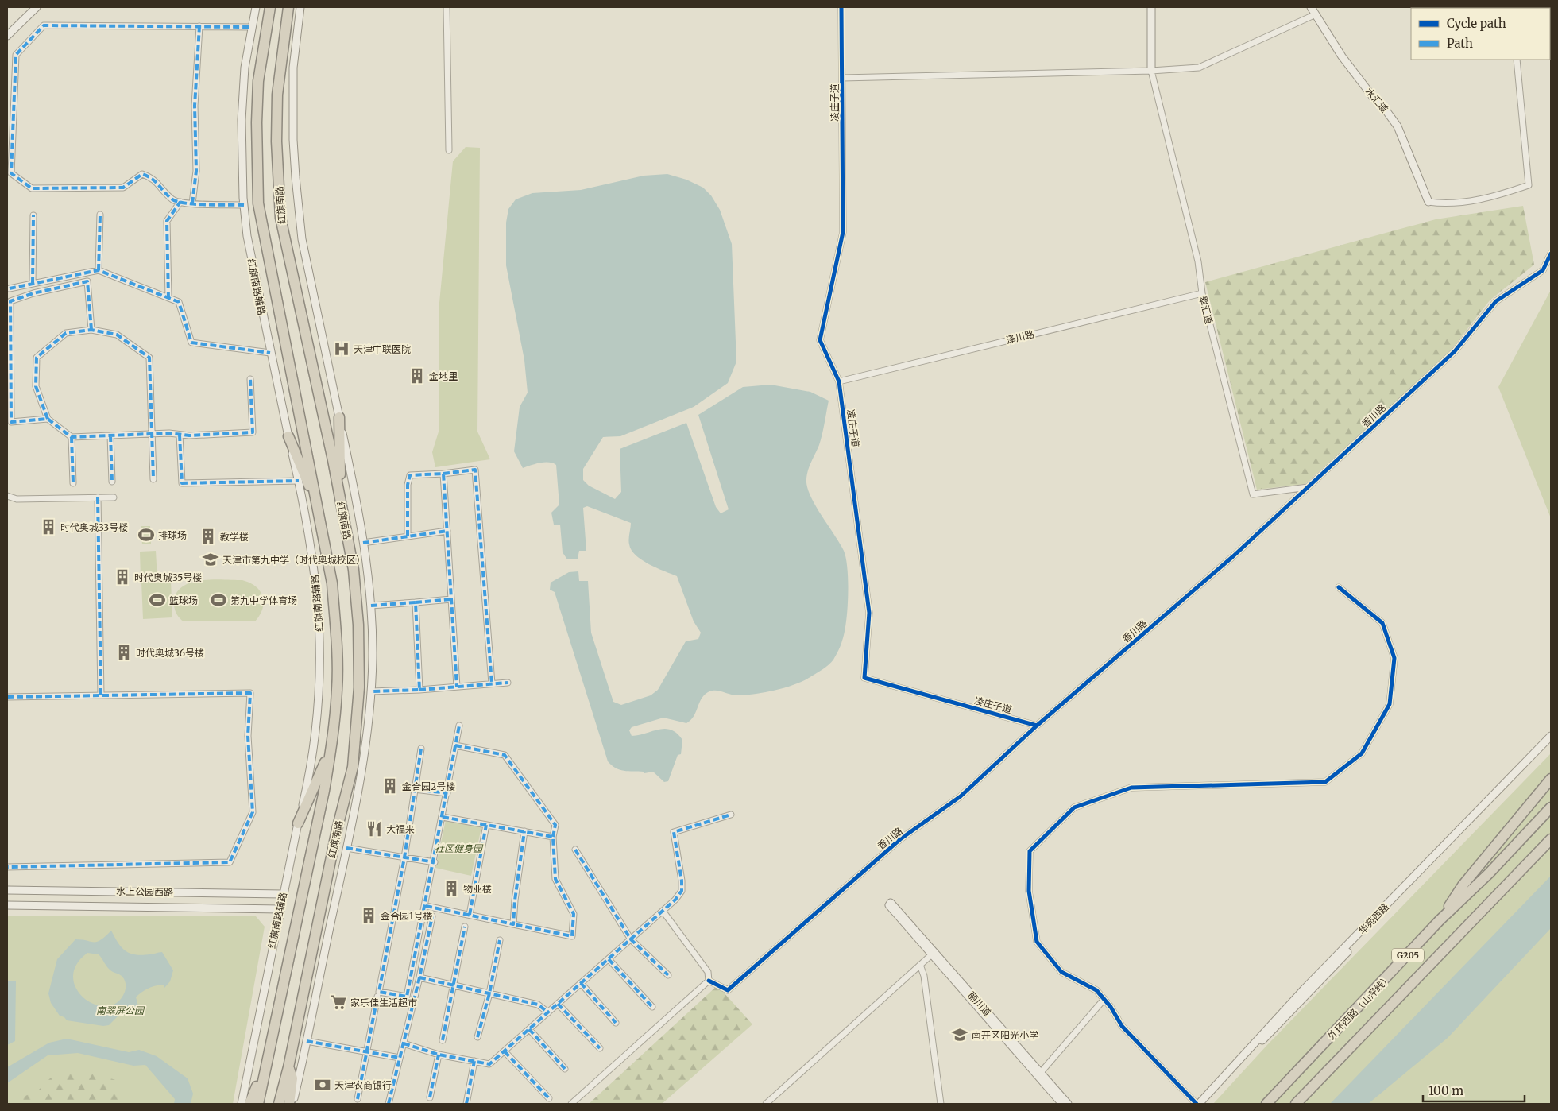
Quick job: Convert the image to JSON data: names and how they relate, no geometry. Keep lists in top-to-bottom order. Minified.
{"streets":{"highway":["红旗南路","G205","外环西路（山深线）"],"main road":["水汇道","红旗南路辅路","水上公园西路","华苑西路","丽川道"],"street":["凌庄子道","翠汇道","泽川路","香川路"]},"crossings":[["凌庄子道","泽川路"],["凌庄子道","香川路"],["红旗南路辅路","水上公园西路"],["翠汇道","泽川路"],["翠汇道","香川路"]],"parks":["社区健身园","南翠屏公园"],"places":{"hospital":["天津中联医院"],"building":["金地里","时代奥城33号楼","教学楼","时代奥城35号楼","时代奥城36号楼","金合园2号楼","物业楼","金合园1号楼"],"sports":["排球场","篮球场","第九中学体育场"],"school or university":["天津市第九中学（时代奥城校区）","南开区阳光小学"],"restaurant":["大福来"],"supermarket":["家乐佳生活超市"],"bank":["天津农商银行"]},"legend":["Cycle path","Path"],"scale_bar":"100 m"}
